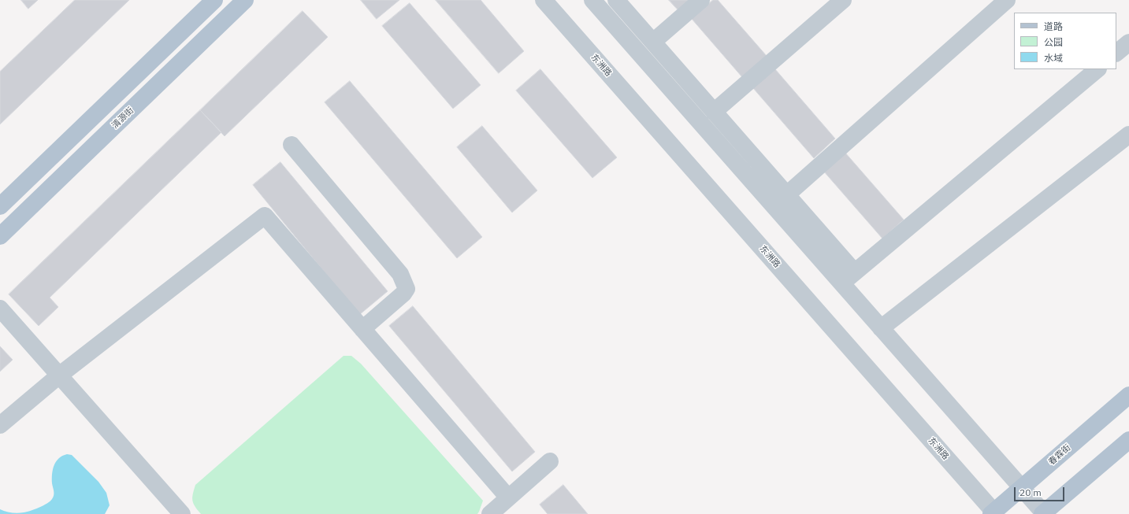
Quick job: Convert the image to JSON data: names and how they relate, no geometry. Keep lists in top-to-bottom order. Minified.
{"streets":{"main road":["清源街","春霖街"],"street":["东洲路"]},"crossings":[["东洲路","春霖街"]],"legend":["道路","公园","水域"],"scale_bar":"20 m"}
